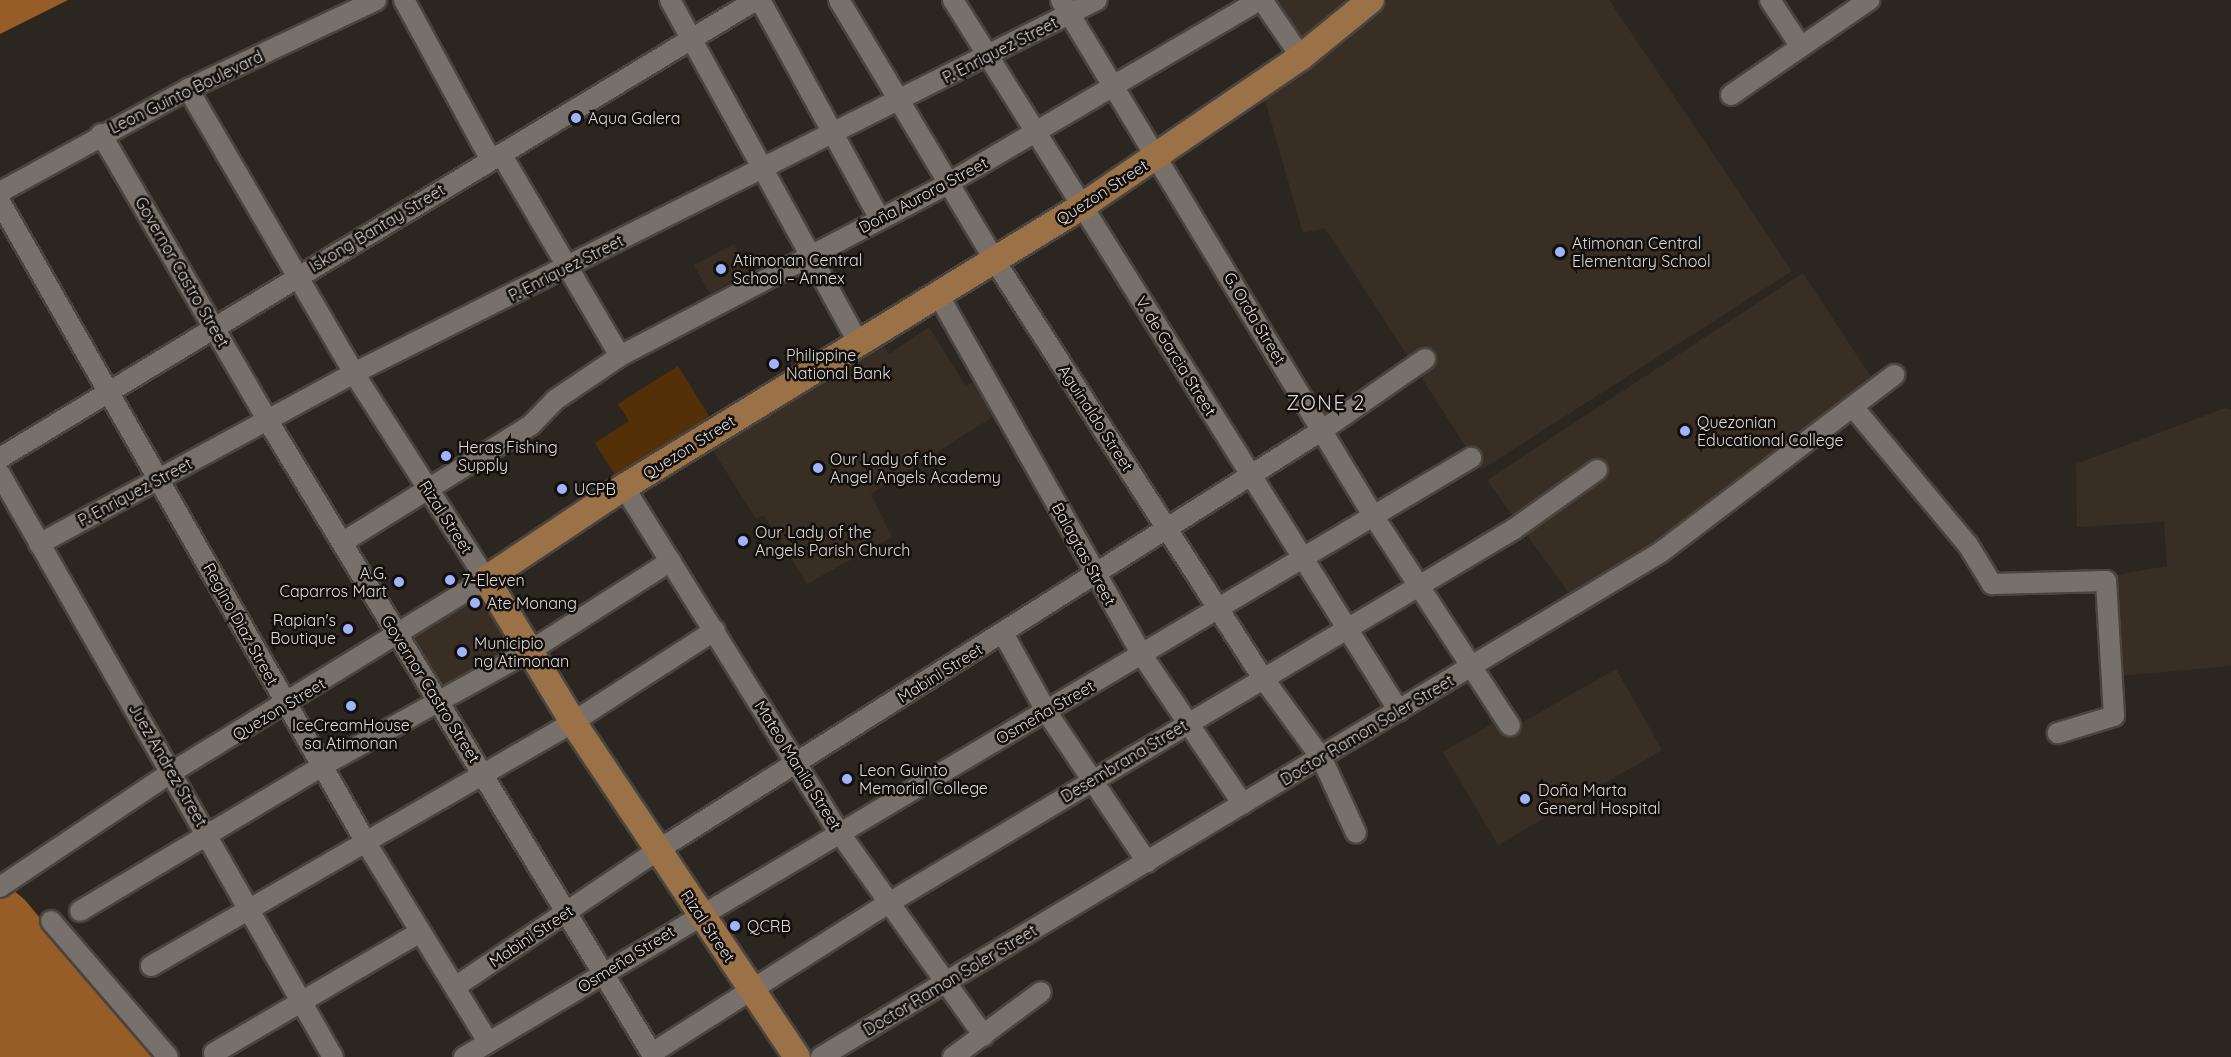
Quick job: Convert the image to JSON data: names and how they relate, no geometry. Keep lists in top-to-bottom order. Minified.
{"streets":{"main road":["Quezon Street","Rizal Street"],"street":["P. Enriquez Street","Leon Guinto Boulevard","Doña Aurora Street","Iskong Bantay Street","Governor Castro Street","G. Orda Street","V. de Garcia Street","Aguinaldo Street","Balagtas Street","Regino Diaz Street","Mabini Street","Osmeña Street","Doctor Ramon Soler Street","Desembrana Street","Juez Andrez Street","Mateo Manila Street"]},"crossings":[["P. Enriquez Street","Governor Castro Street"],["P. Enriquez Street","G. Orda Street"],["P. Enriquez Street","V. de Garcia Street"],["P. Enriquez Street","Aguinaldo Street"],["P. Enriquez Street","Rizal Street"],["P. Enriquez Street","Regino Diaz Street"],["P. Enriquez Street","Juez Andrez Street"],["Leon Guinto Boulevard","Governor Castro Street"],["Leon Guinto Boulevard","Rizal Street"],["Quezon Street","Governor Castro Street"],["Quezon Street","G. Orda Street"],["Quezon Street","V. de Garcia Street"],["Quezon Street","Aguinaldo Street"],["Quezon Street","Rizal Street"],["Quezon Street","Balagtas Street"],["Quezon Street","Regino Diaz Street"],["Quezon Street","Juez Andrez Street"],["Quezon Street","Mateo Manila Street"],["Doña Aurora Street","Governor Castro Street"],["Doña Aurora Street","G. Orda Street"],["Doña Aurora Street","V. de Garcia Street"],["Doña Aurora Street","Aguinaldo Street"],["Doña Aurora Street","Rizal Street"],["Iskong Bantay Street","Governor Castro Street"],["Iskong Bantay Street","Rizal Street"],["Iskong Bantay Street","Regino Diaz Street"],["Governor Castro Street","Mabini Street"],["Governor Castro Street","Osmeña Street"],["Governor Castro Street","Desembrana Street"],["G. Orda Street","Mabini Street"],["G. Orda Street","Osmeña Street"],["G. Orda Street","Doctor Ramon Soler Street"],["G. Orda Street","Desembrana Street"],["V. de Garcia Street","Mabini Street"],["V. de Garcia Street","Osmeña Street"],["V. de Garcia Street","Doctor Ramon Soler Street"],["V. de Garcia Street","Desembrana Street"],["Aguinaldo Street","Mabini Street"],["Aguinaldo Street","Osmeña Street"],["Aguinaldo Street","Doctor Ramon Soler Street"],["Aguinaldo Street","Desembrana Street"],["Rizal Street","Mabini Street"],["Rizal Street","Osmeña Street"],["Rizal Street","Desembrana Street"],["Balagtas Street","Mabini Street"],["Balagtas Street","Osmeña Street"],["Balagtas Street","Doctor Ramon Soler Street"],["Balagtas Street","Desembrana Street"],["Regino Diaz Street","Mabini Street"],["Regino Diaz Street","Osmeña Street"],["Mabini Street","Mateo Manila Street"],["Osmeña Street","Mateo Manila Street"],["Doctor Ramon Soler Street","Mateo Manila Street"],["Desembrana Street","Mateo Manila Street"]],"districts":["ZONE 2"],"places":["Aqua Galera","Atimonan Central Elementary School","Atimonan Central School – Annex","Philippine National Bank","Quezonian Educational College","Heras Fishing Supply","Our Lady of the Angel Angels Academy","UCPB","Our Lady of the Angels Parish Church","7-Eleven","A.G. Caparros Mart","Ate Monang","Rapian's Boutique","Municipio ng Atimonan","IceCreamHouse sa Atimonan","Leon Guinto Memorial College","Doña Marta General Hospital","QCRB"]}
